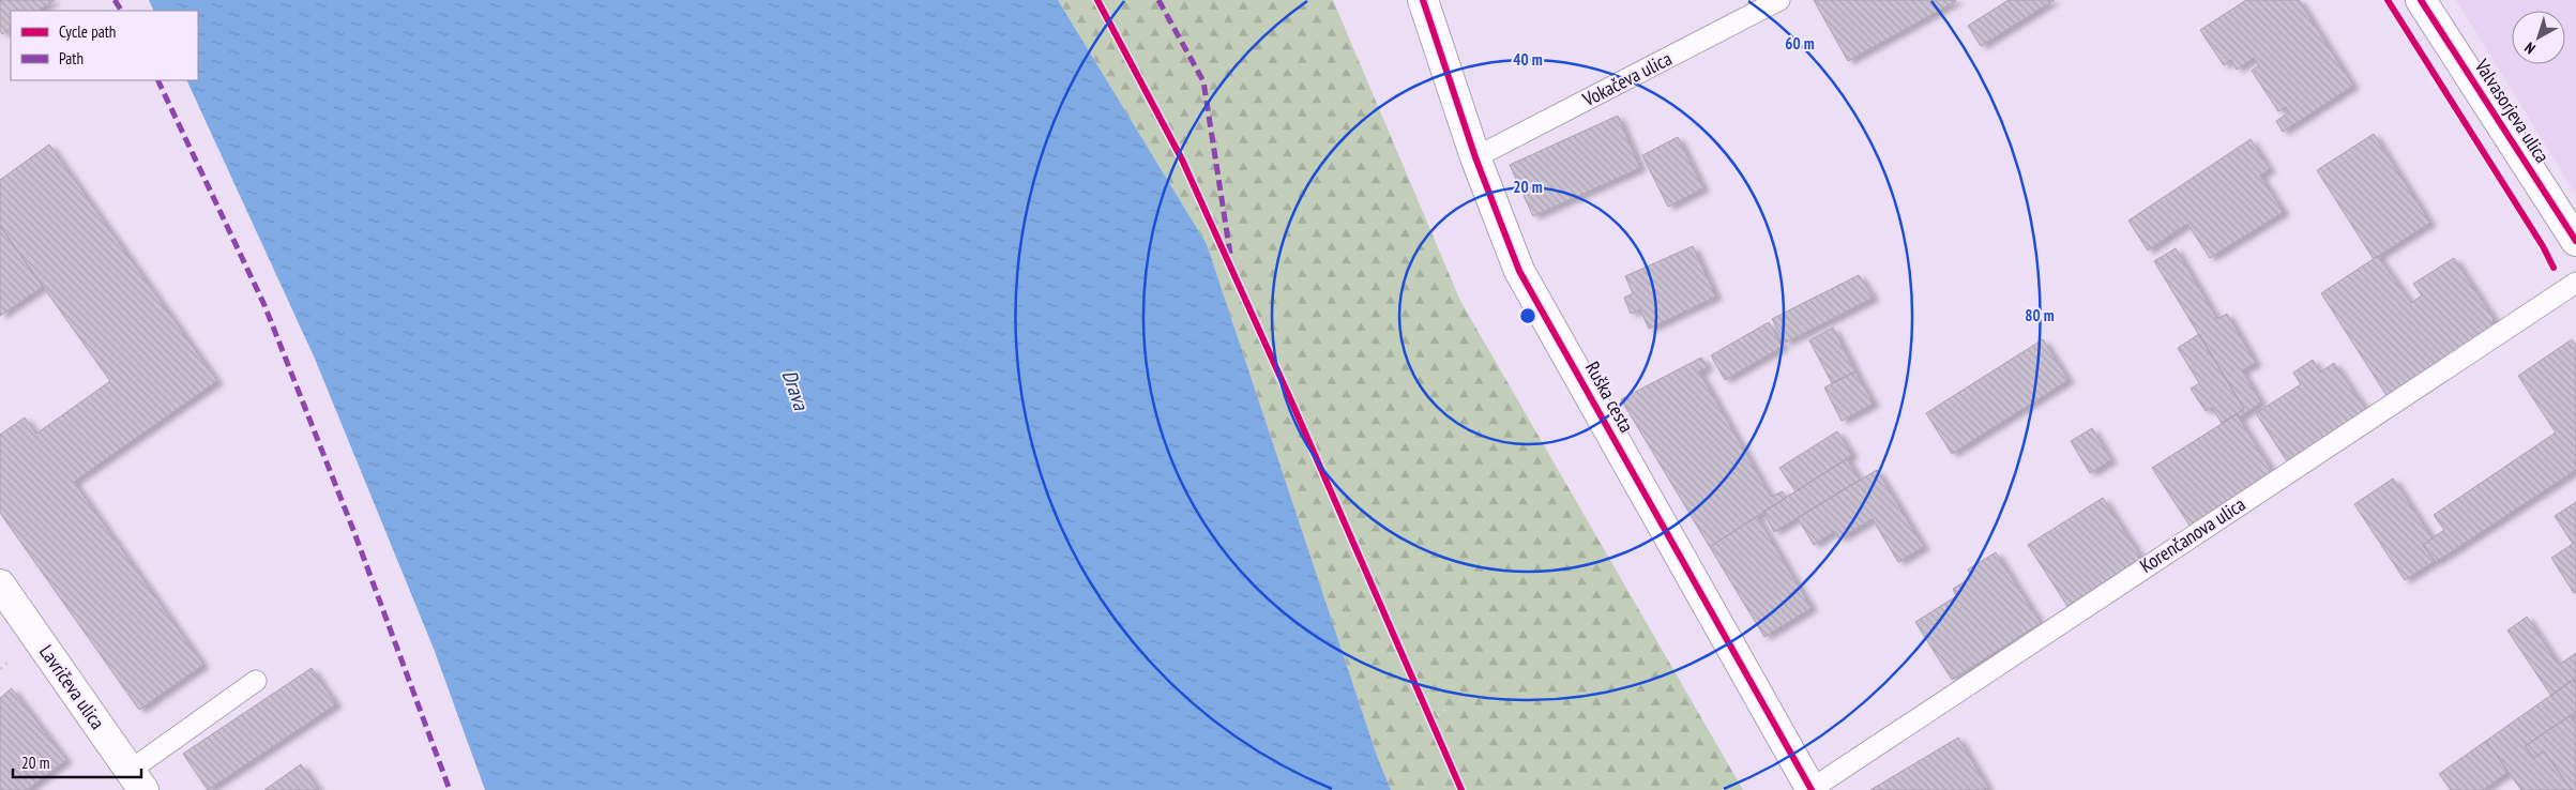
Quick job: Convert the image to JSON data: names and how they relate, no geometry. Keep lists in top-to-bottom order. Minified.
{"streets":{"street":["Valvasorjeva ulica","Ruška cesta","Lavričeva ulica"],"lane":["Vokačeva ulica","Korenčanova ulica"]},"crossings":[["Vokačeva ulica","Ruška cesta"],["Ruška cesta","Korenčanova ulica"]],"water":["Drava"],"legend":["Cycle path","Path"],"scale_bar":"20 m","north":"bottom left","rings":["60 m","40 m","20 m","80 m"]}
